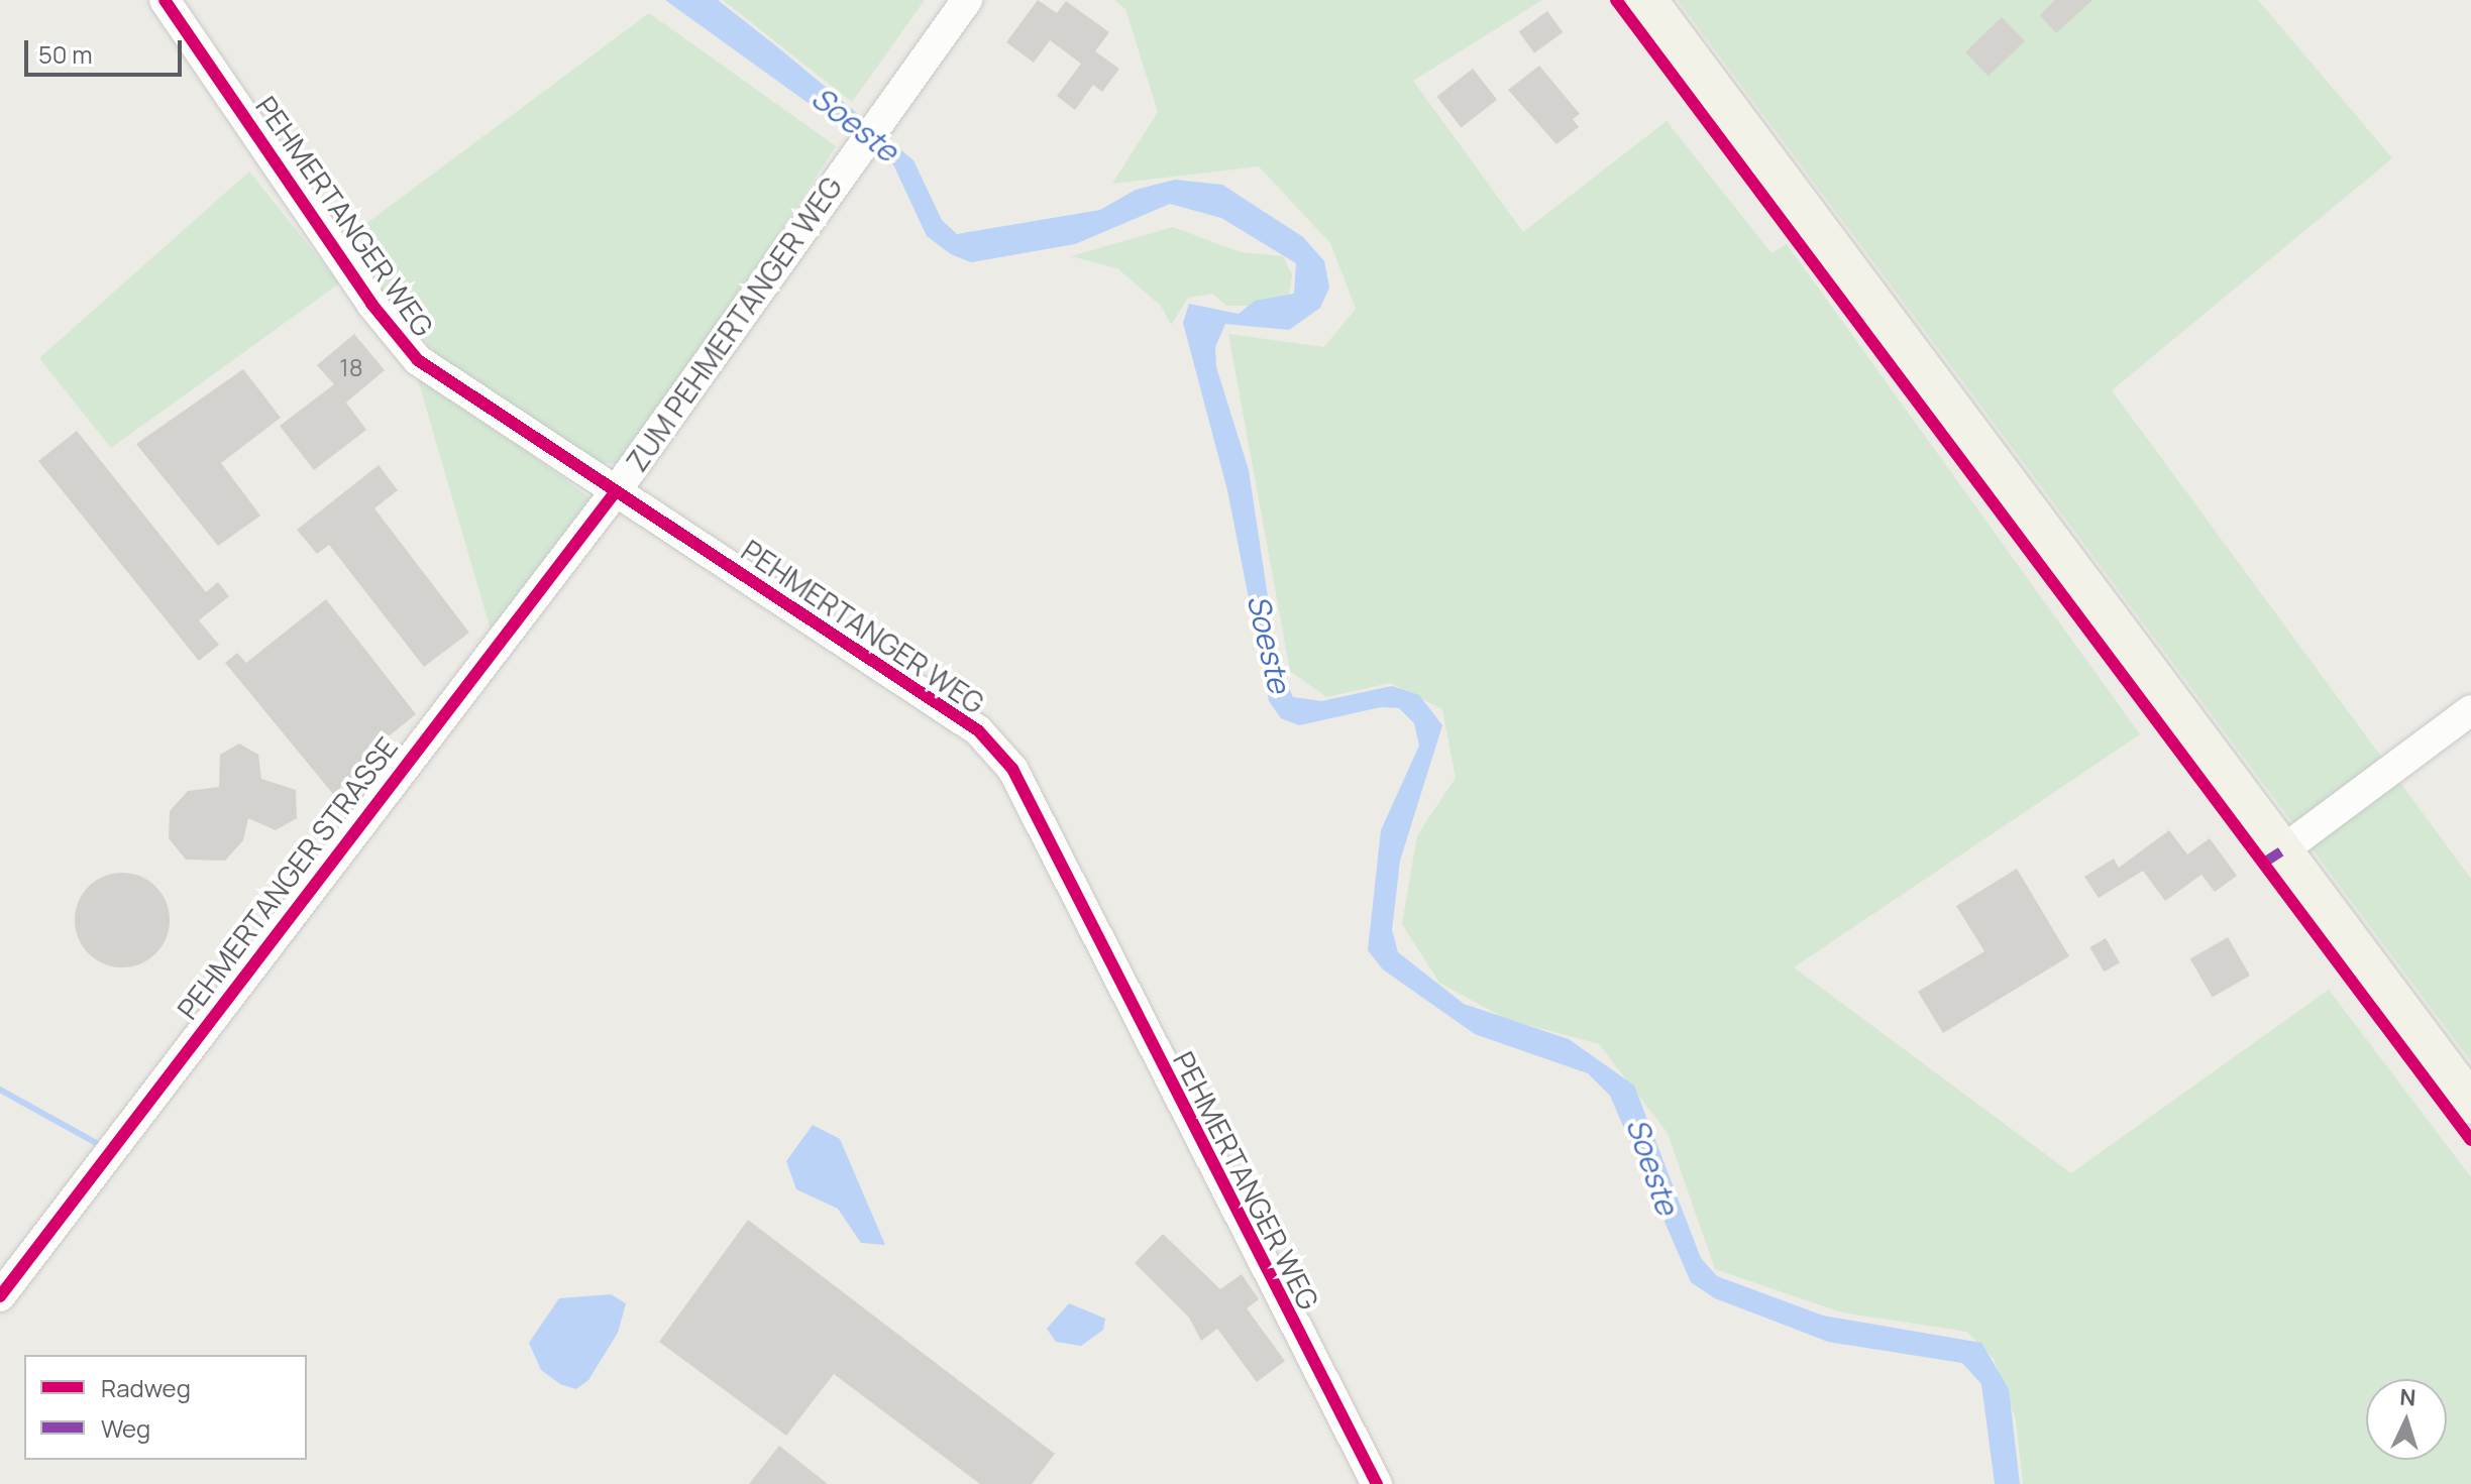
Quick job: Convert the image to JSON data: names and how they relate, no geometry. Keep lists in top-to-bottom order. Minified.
{"streets":{"street":["PEHMERTANGER WEG","ZUM PEHMERTANGER WEG","PEHMERTANGER STRASSE"]},"crossings":[["PEHMERTANGER WEG","ZUM PEHMERTANGER WEG"],["PEHMERTANGER WEG","PEHMERTANGER STRASSE"],["ZUM PEHMERTANGER WEG","PEHMERTANGER STRASSE"]],"water":["Soeste"],"house_numbers":["18"],"legend":["Radweg","Weg"],"scale_bar":"50 m","north":"top"}
